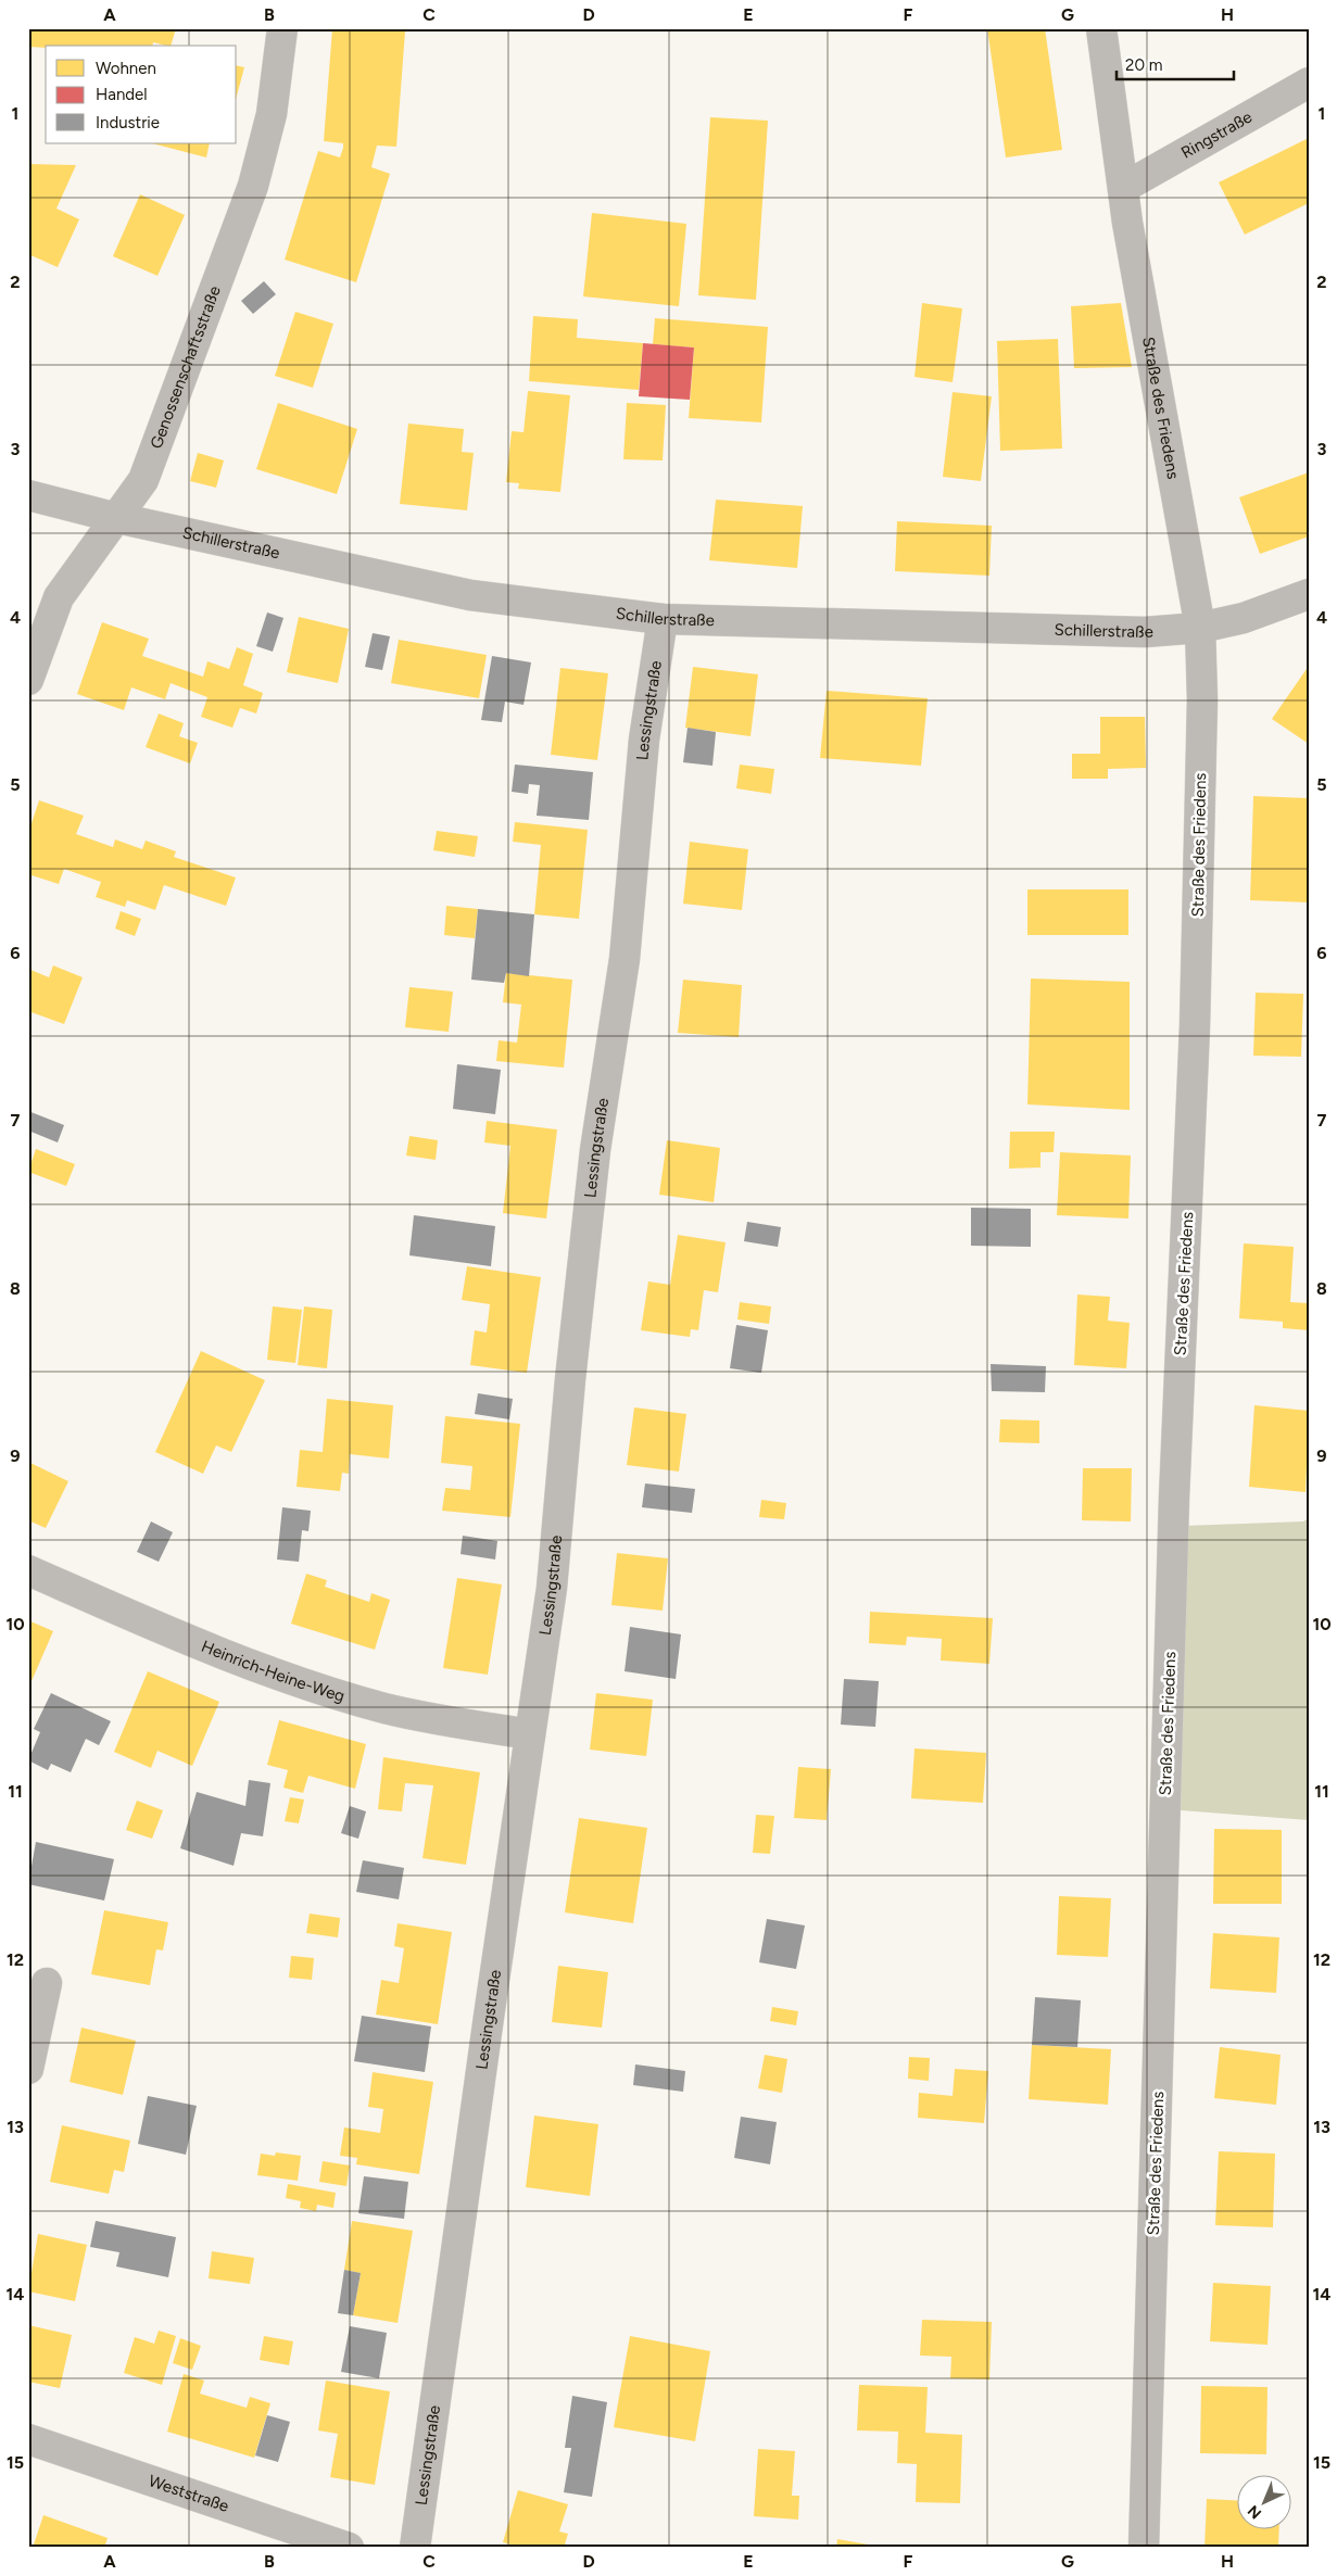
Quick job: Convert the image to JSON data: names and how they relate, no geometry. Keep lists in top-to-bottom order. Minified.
{"streets":{"street":["Ringstraße","Genossenschaftsstraße","Straße des Friedens","Schillerstraße","Lessingstraße","Heinrich-Heine-Weg","Weststraße"]},"crossings":[["Ringstraße","Straße des Friedens"],["Genossenschaftsstraße","Schillerstraße"],["Straße des Friedens","Schillerstraße"],["Schillerstraße","Lessingstraße"],["Lessingstraße","Heinrich-Heine-Weg"]],"legend":["Wohnen","Handel","Industrie"],"scale_bar":"20 m","north":"bottom left","grid":{"columns":["A","B","C","D","E","F","G","H"],"rows":["1","2","3","4","5","6","7","8","9","10","11","12","13","14","15"]}}
